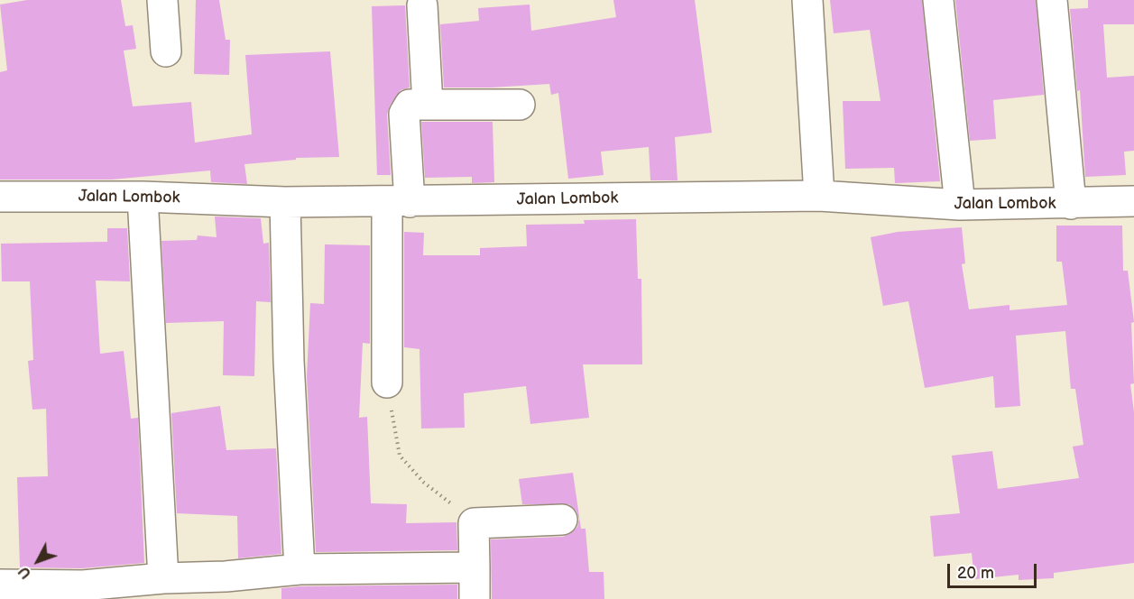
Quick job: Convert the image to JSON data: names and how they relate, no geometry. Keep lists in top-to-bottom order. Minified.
{"streets":{"street":["Jalan Lombok"]},"scale_bar":"20 m","north":"bottom left"}
